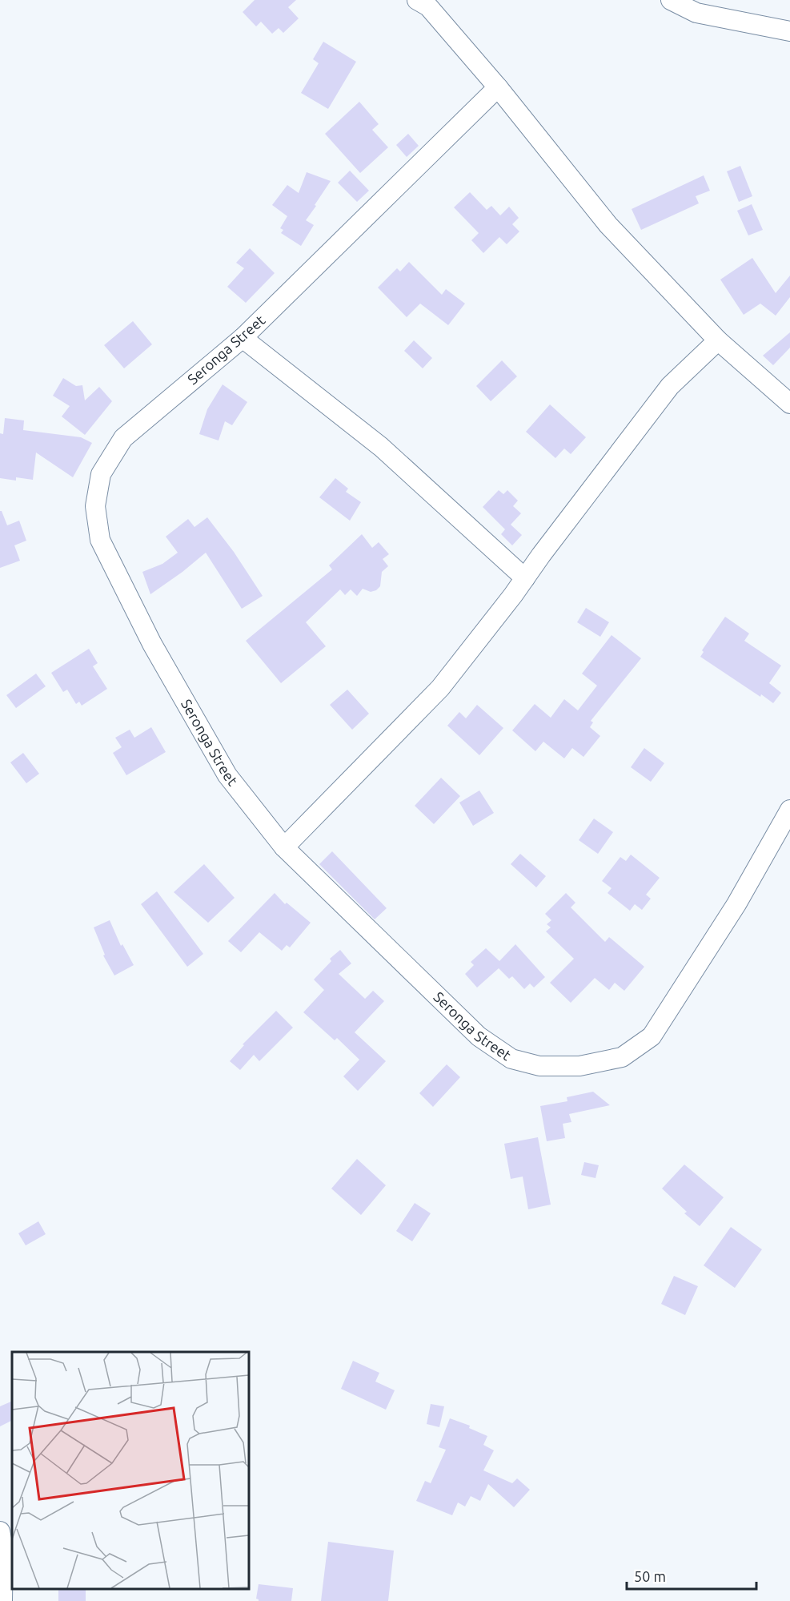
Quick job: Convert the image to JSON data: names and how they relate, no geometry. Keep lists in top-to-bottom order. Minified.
{"streets":{"street":["Seronga Street"]},"scale_bar":"50 m"}
